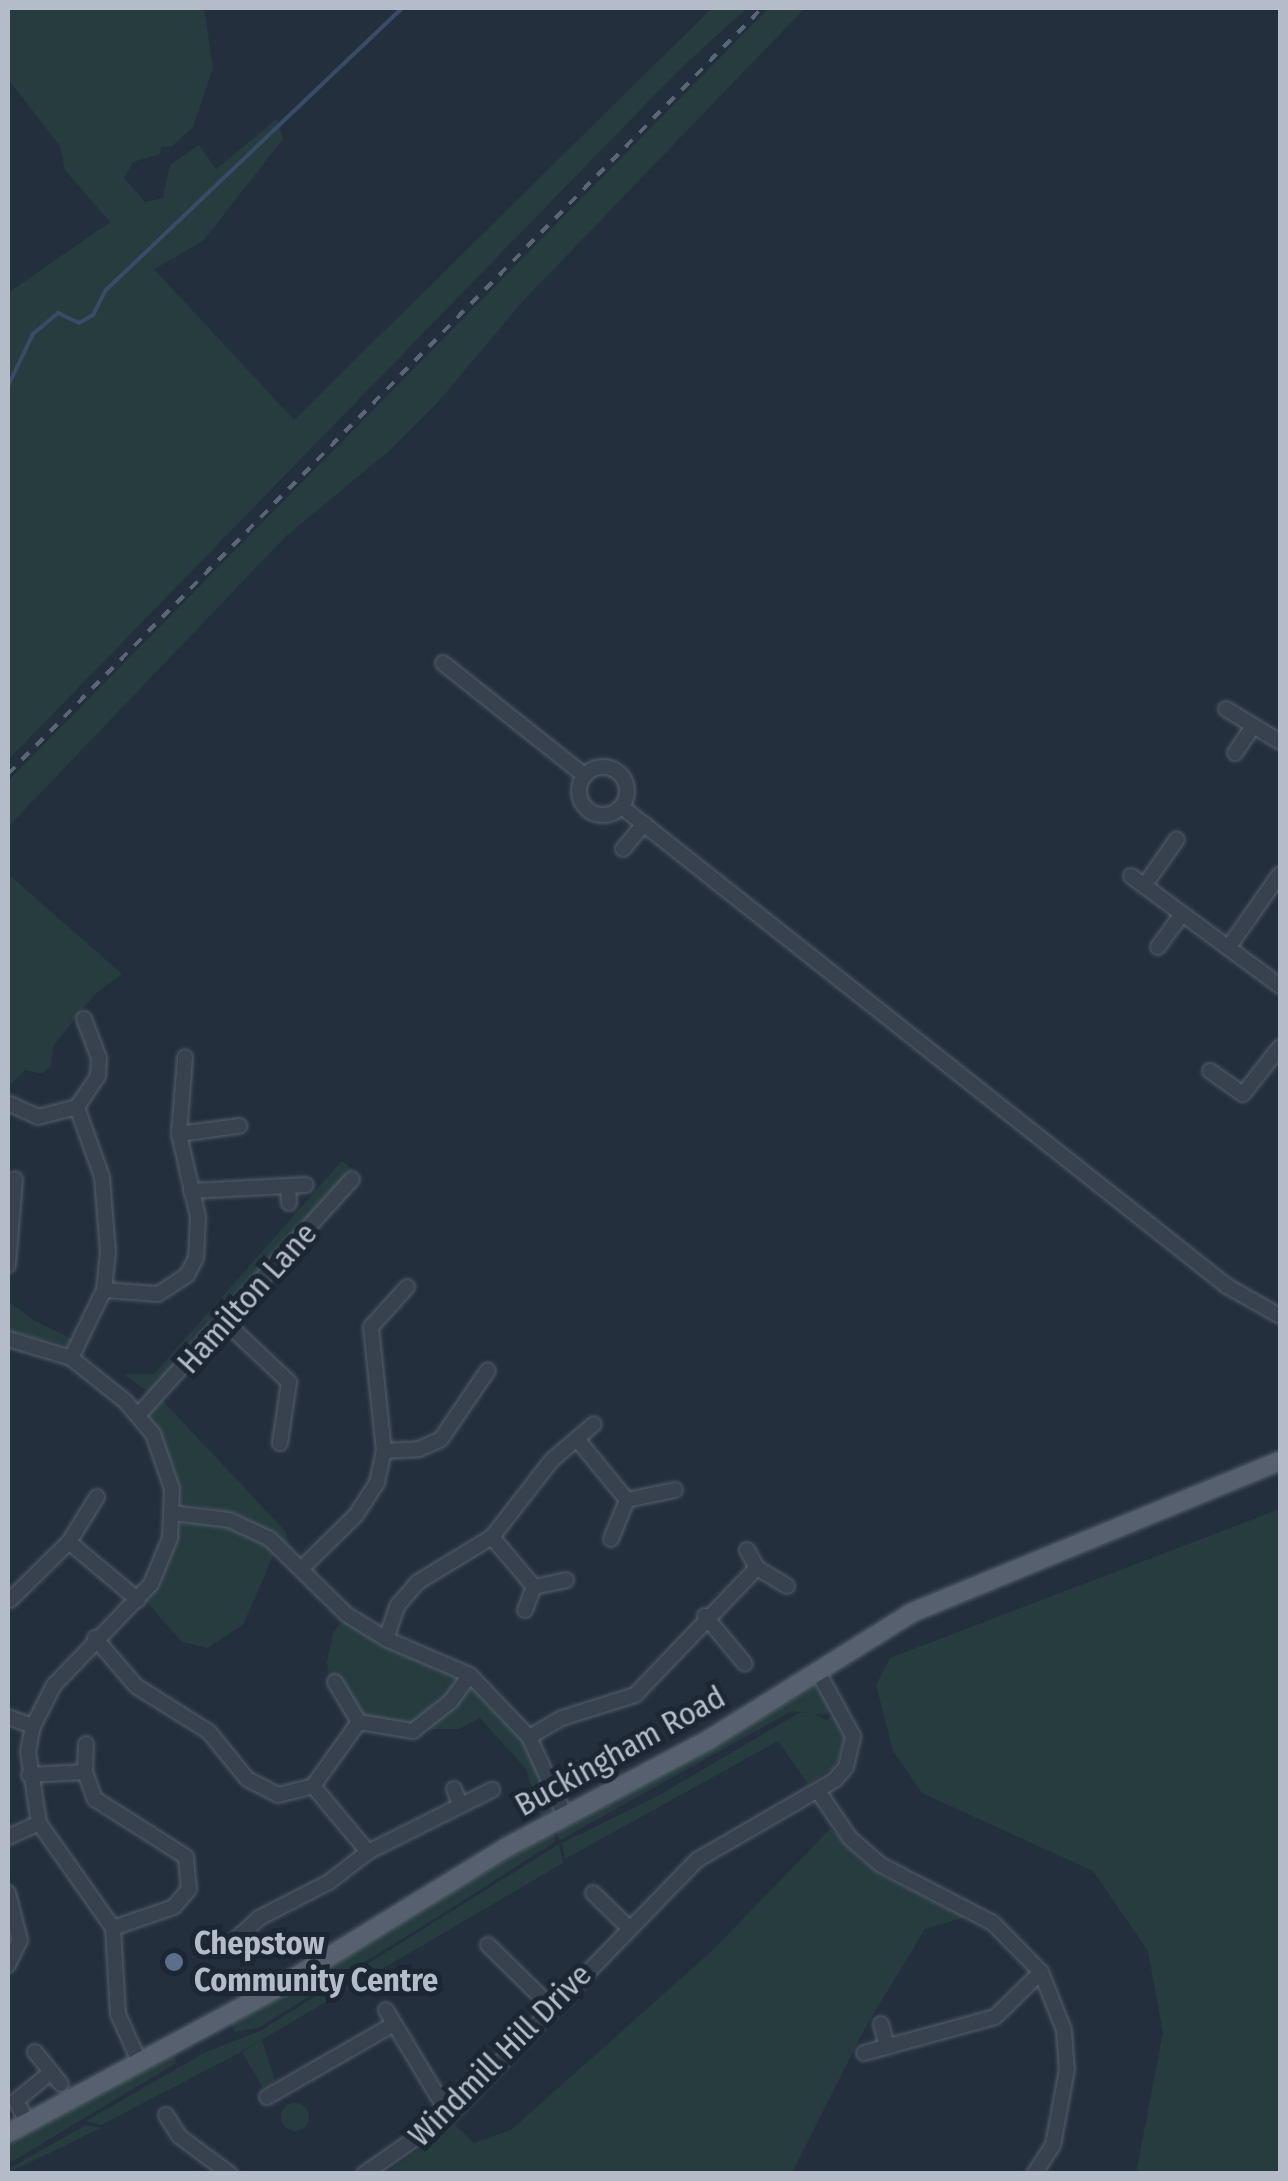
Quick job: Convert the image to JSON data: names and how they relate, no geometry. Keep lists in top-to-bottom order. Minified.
{"streets":{"main road":["Buckingham Road"],"street":["Hamilton Lane","Windmill Hill Drive"]},"crossings":[["Buckingham Road","Windmill Hill Drive"]],"places":["Chepstow Community Centre"]}
